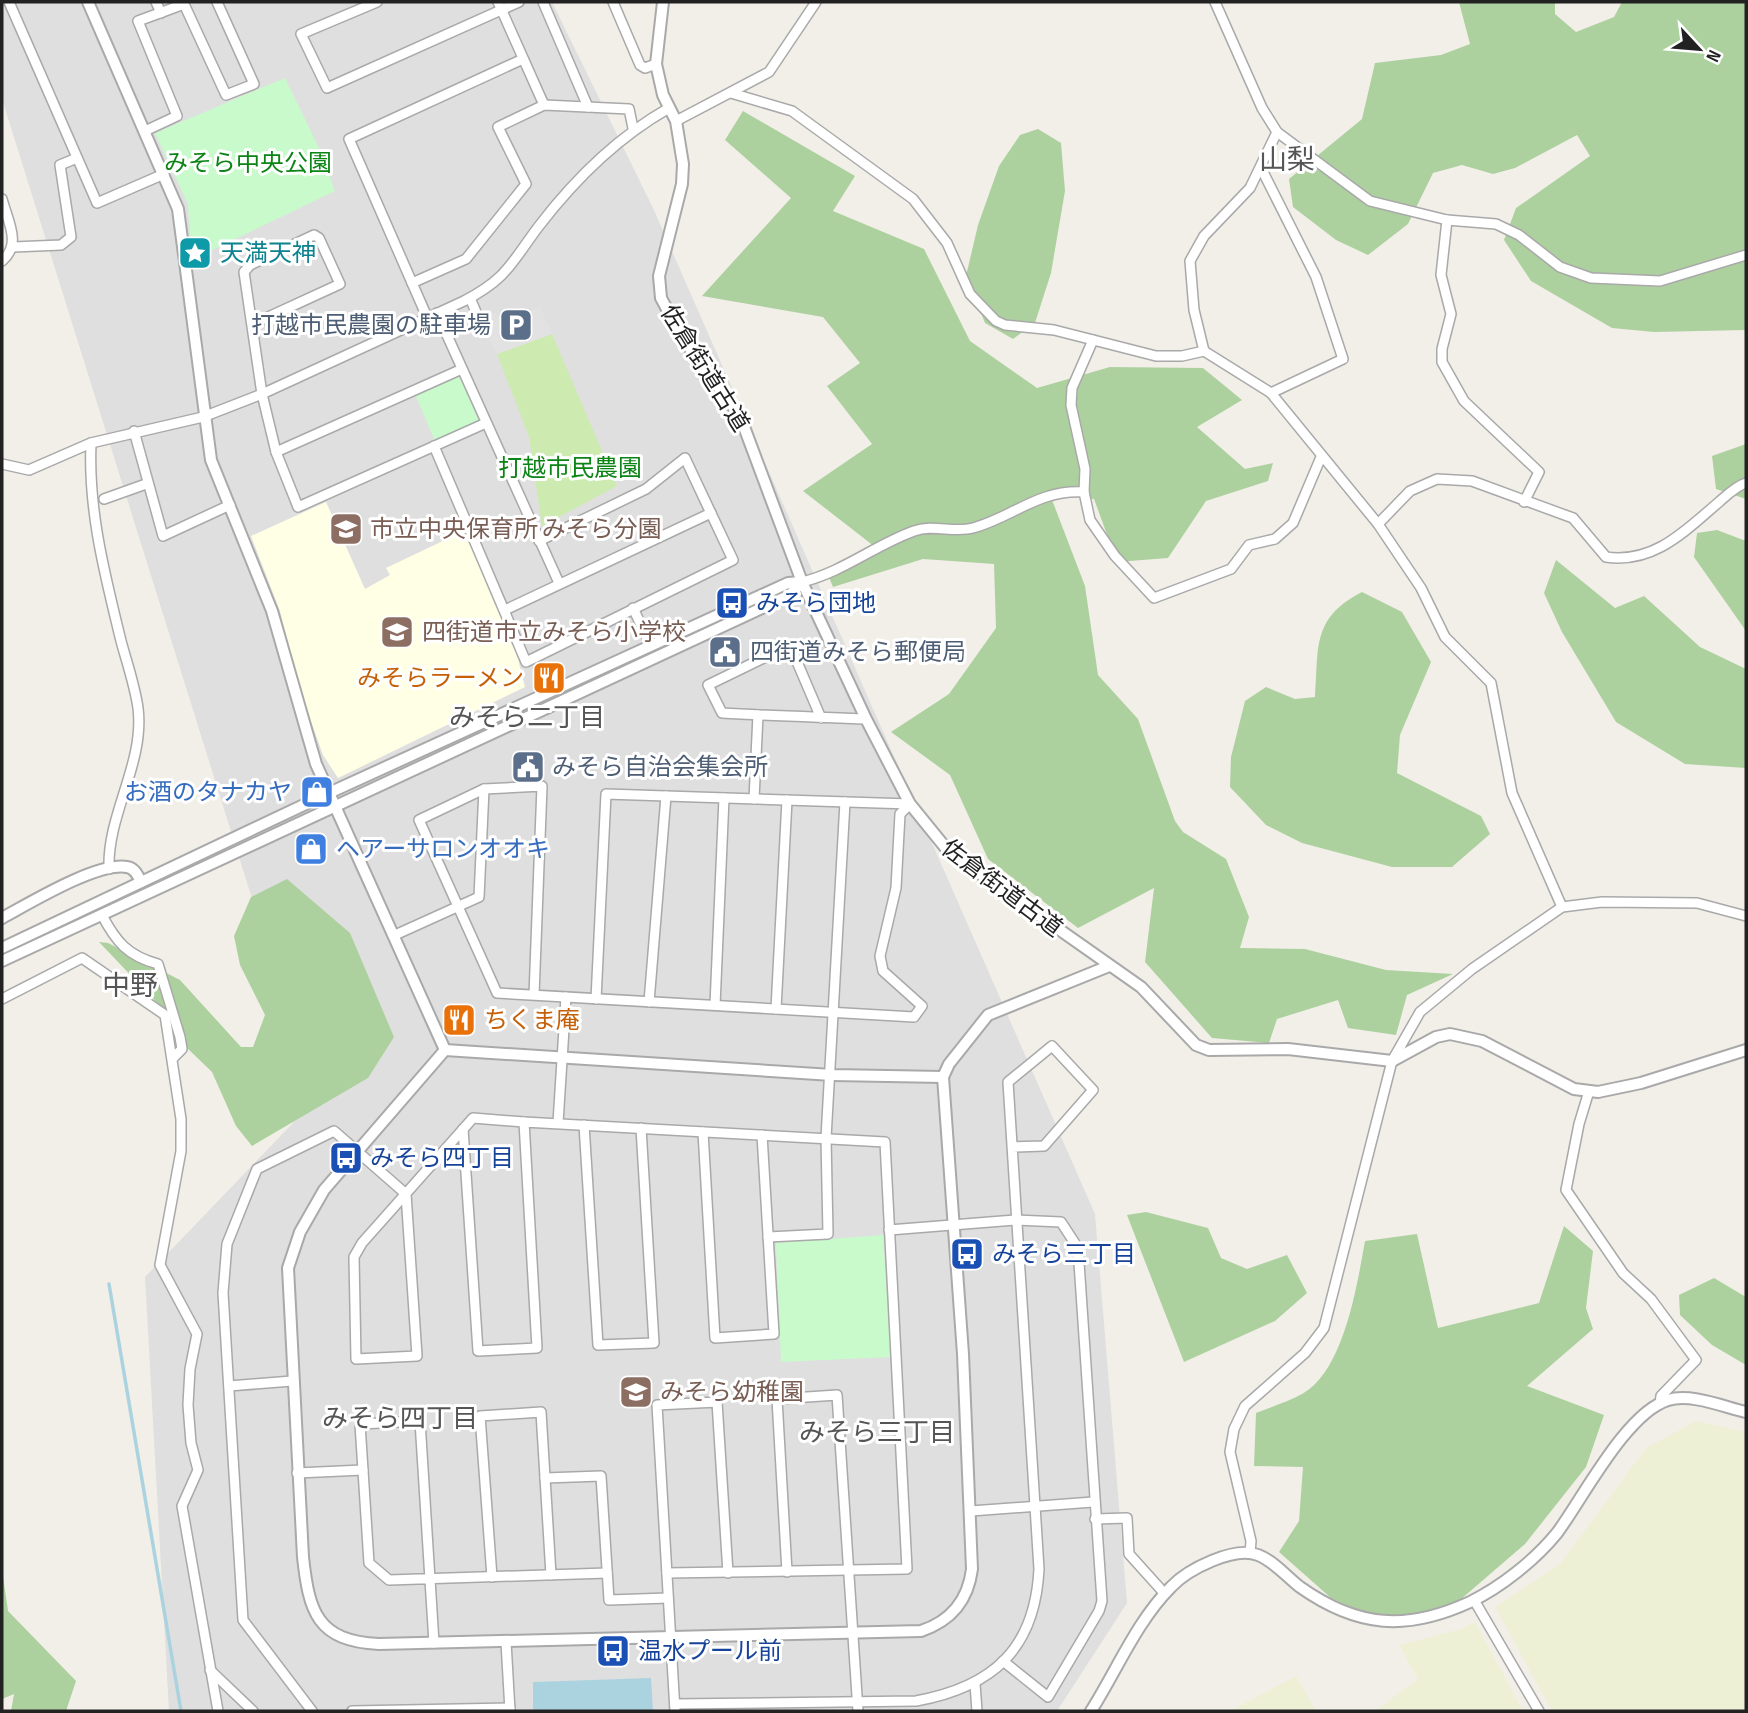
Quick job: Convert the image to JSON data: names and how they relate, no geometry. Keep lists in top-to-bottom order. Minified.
{"streets":{"street":["佐倉街道古道"]},"districts":["山梨","みそら二丁目","中野","みそら四丁目","みそら三丁目"],"parks":["みそら中央公園","打越市民農園"],"places":{"place":["天満天神"],"parking":["打越市民農園の駐車場"],"school or university":["市立中央保育所 みそら分園","四街道市立みそら小学校","みそら幼稚園"],"bus stop":["みそら団地","みそら四丁目","みそら三丁目","温水プール前"],"public building":["四街道みそら郵便局","みそら自治会集会所"],"restaurant":["みそらラーメン","ちくま庵"],"shop":["お酒のタナカヤ","ヘアーサロンオオキ"]},"north":"bottom right"}
